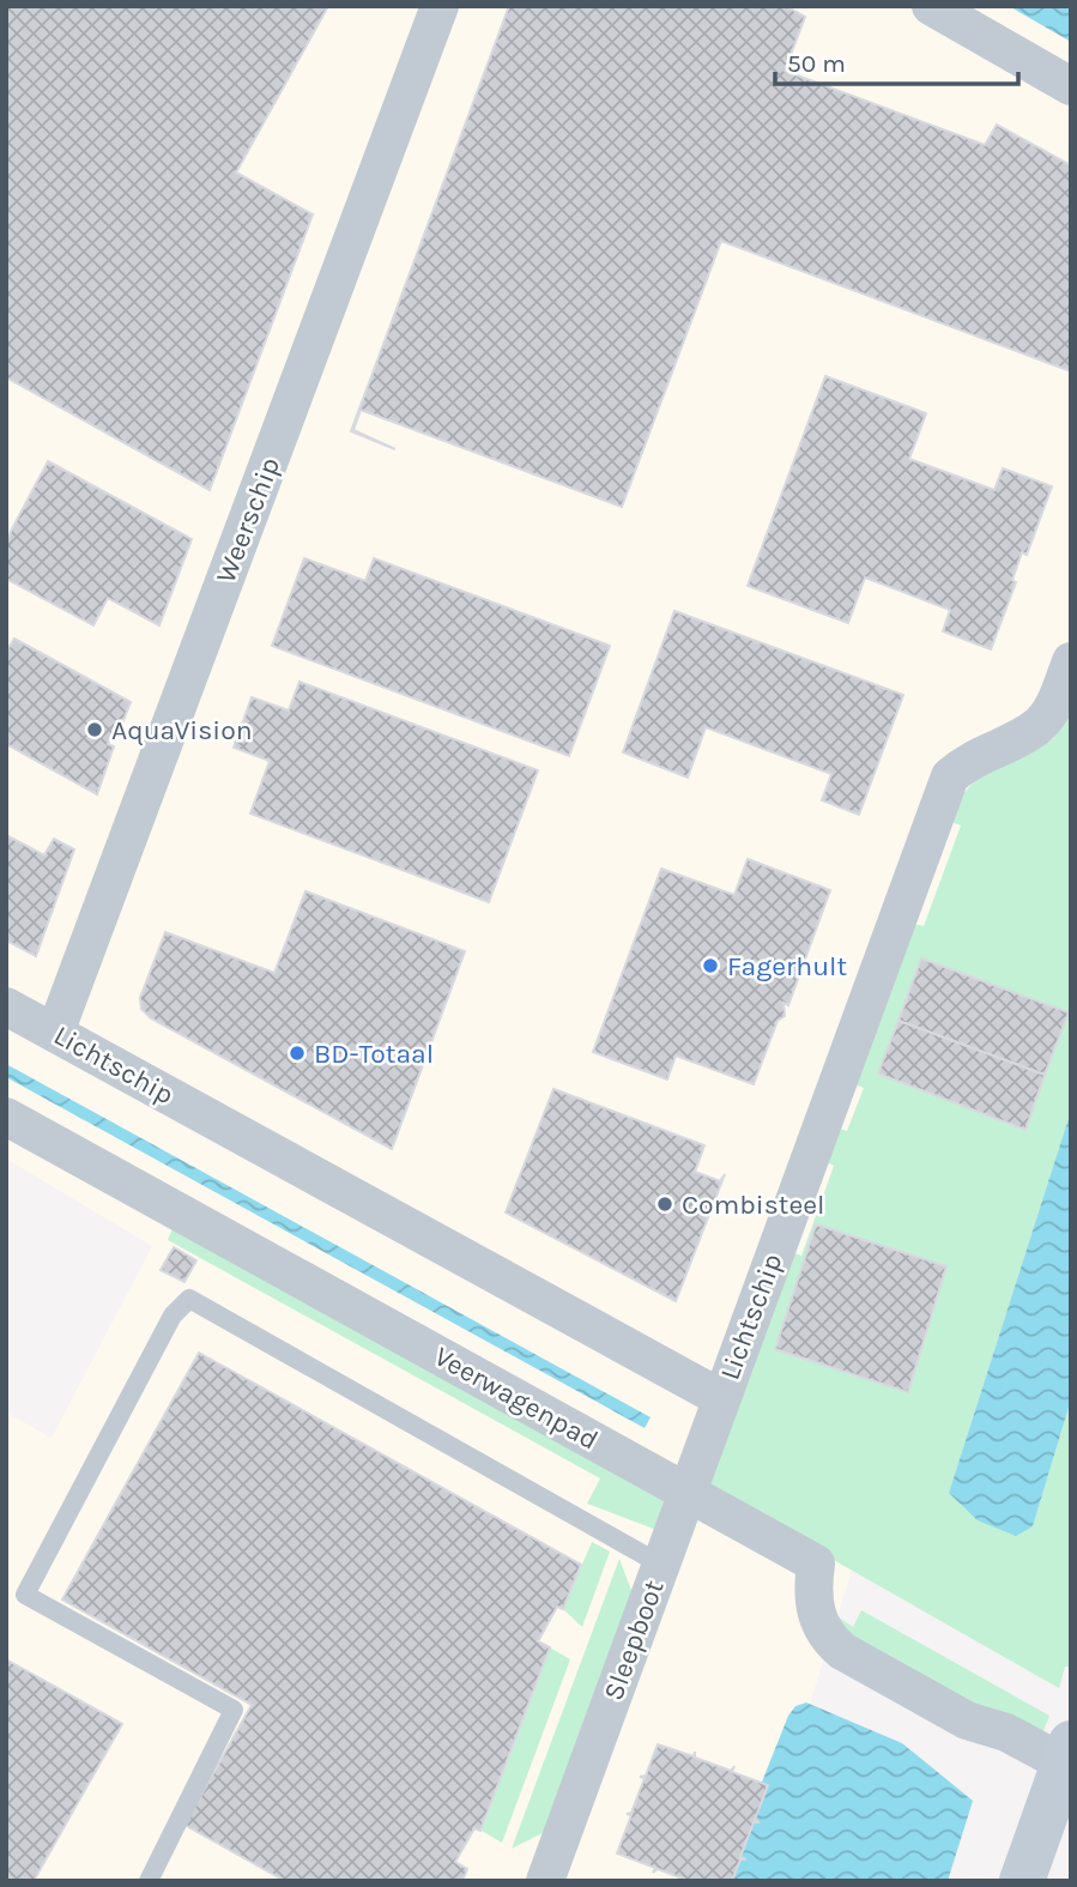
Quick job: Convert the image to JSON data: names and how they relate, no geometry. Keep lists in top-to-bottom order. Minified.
{"streets":{"street":["Weerschip","Lichtschip","Veerwagenpad","Sleepboot"]},"crossings":[["Weerschip","Lichtschip"],["Lichtschip","Sleepboot"],["Veerwagenpad","Sleepboot"]],"places":["AquaVision","Fagerhult","BD-Totaal","Combisteel"],"scale_bar":"50 m"}
